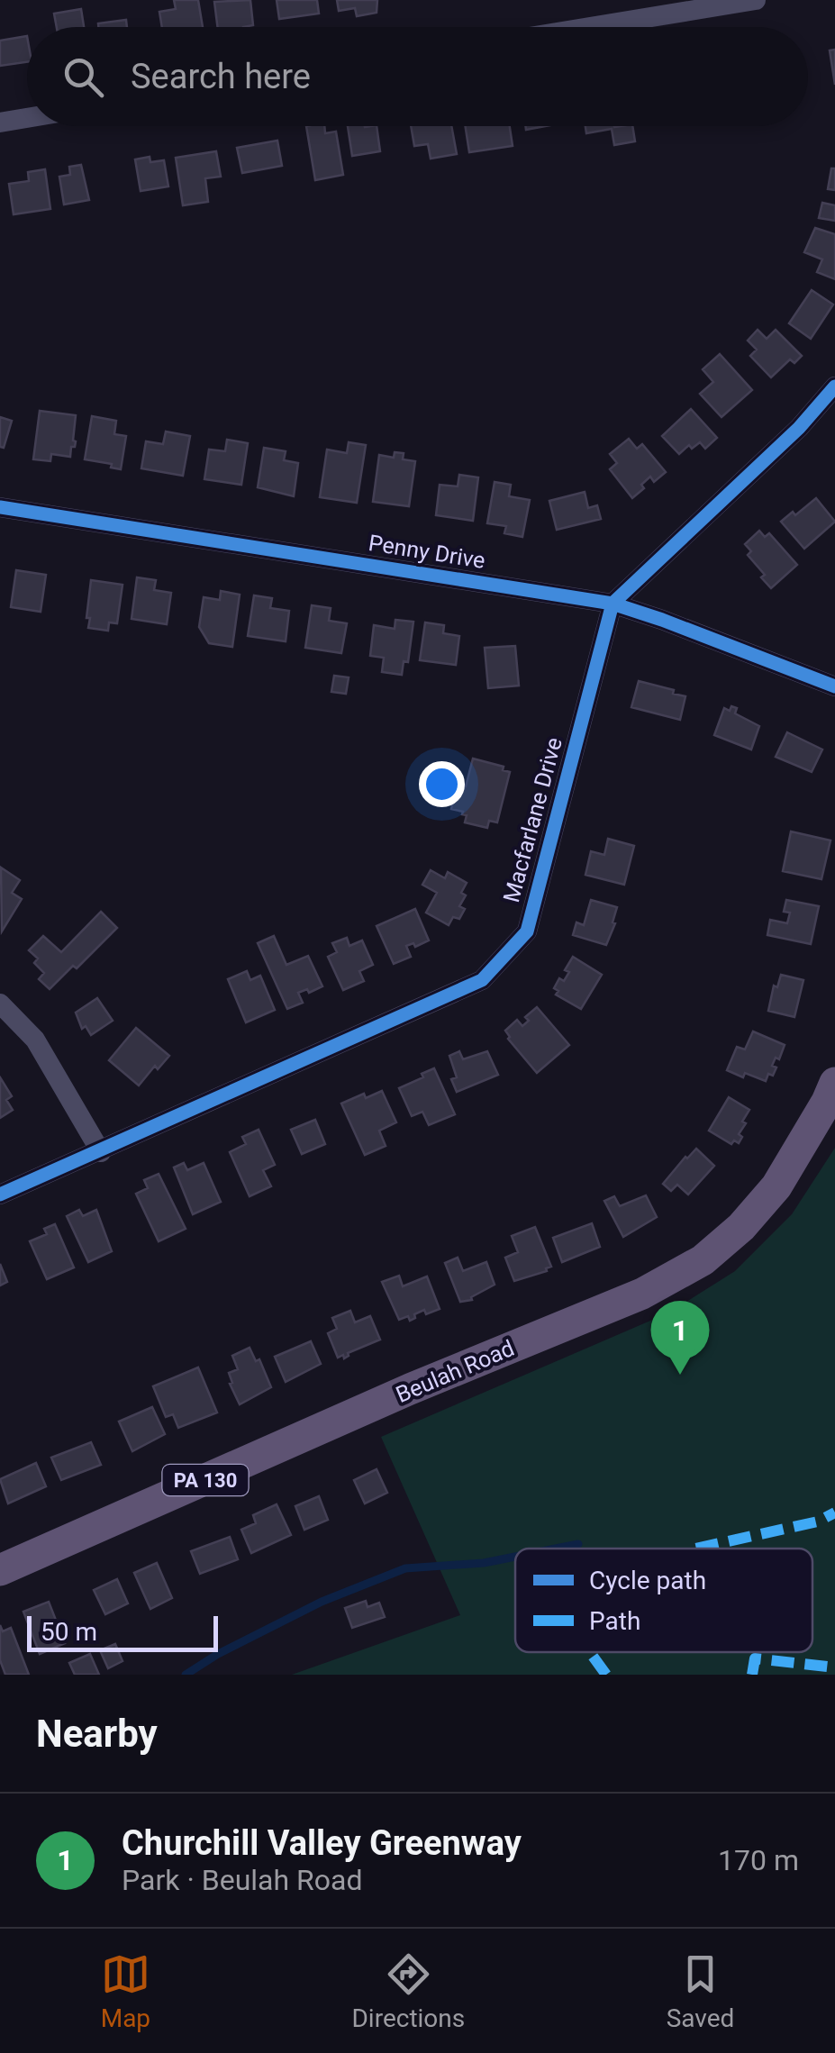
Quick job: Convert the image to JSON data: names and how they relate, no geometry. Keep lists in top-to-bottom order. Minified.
{"streets":{"main road":["Beulah Road","PA 130"],"street":["Penny Drive","Macfarlane Drive"]},"crossings":[["Penny Drive","Macfarlane Drive"]],"legend":["Cycle path","Path"],"scale_bar":"50 m","page":{"search":"Search here","pins":"1","scale":"50 m","heading":"Nearby","list":[{"mark":"1","name":"Churchill Valley Greenway","note":"Park · Beulah Road","value":"170 m"}],"nav":["Map","Directions","Saved"]}}
